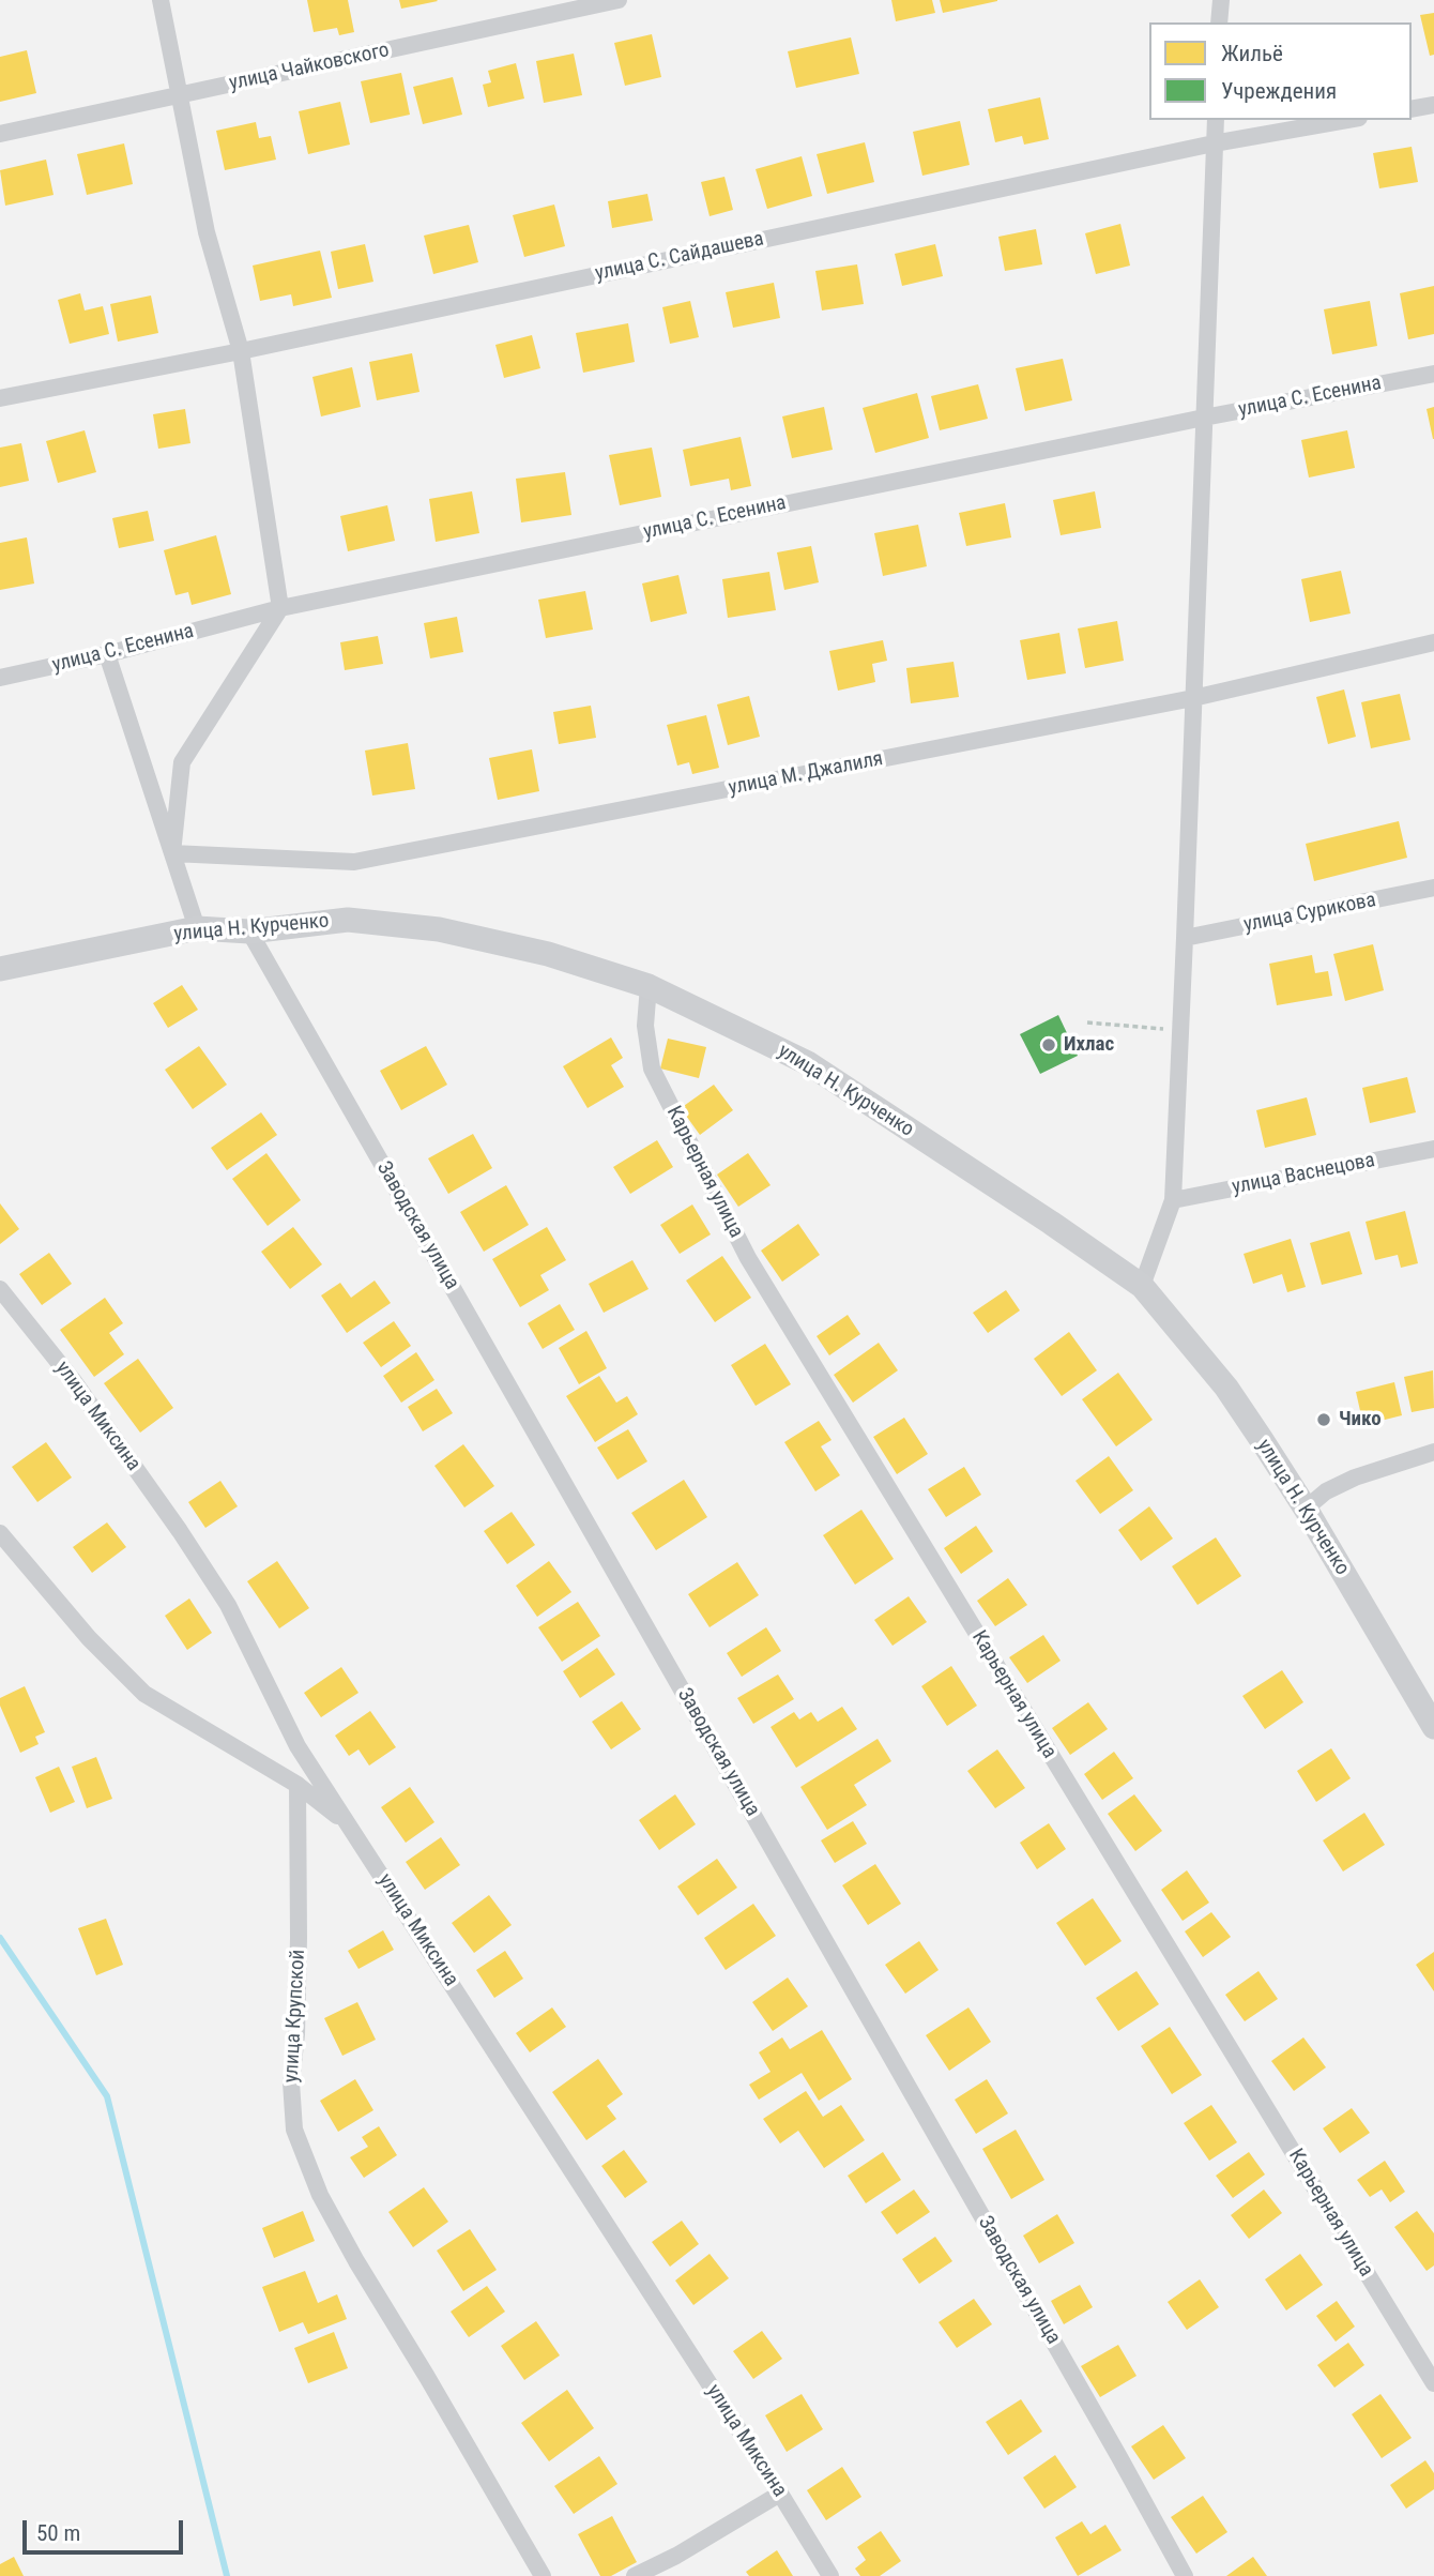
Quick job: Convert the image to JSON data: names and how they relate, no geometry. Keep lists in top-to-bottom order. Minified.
{"streets":{"main road":["улица Н. Курченко"],"street":["улица Чайковского","улица С. Сайдашева","улица С. Есенина","улица М. Джалиля","улица Сурикова","Карьерная улица","улица Васнецова","Заводская улица","улица Миксина","улица Крупской"]},"crossings":[["улица Н. Курченко","Карьерная улица"],["улица Н. Курченко","Заводская улица"]],"places":["Ихлас","Чико"],"legend":["Жильё","Учреждения"],"scale_bar":"50 m"}
